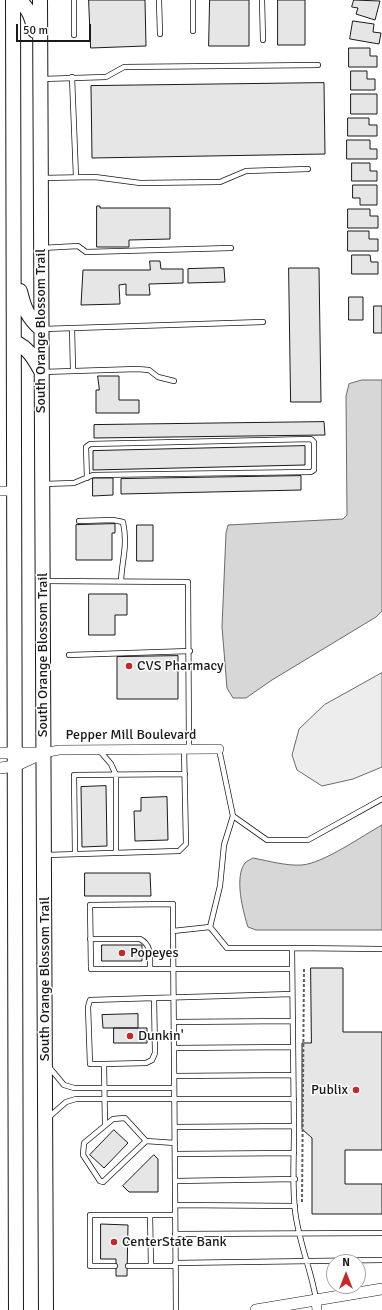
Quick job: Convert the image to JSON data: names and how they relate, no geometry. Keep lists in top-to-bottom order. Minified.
{"streets":{"main road":["South Orange Blossom Trail"],"street":["Pepper Mill Boulevard"]},"crossings":[["South Orange Blossom Trail","Pepper Mill Boulevard"]],"places":["CVS Pharmacy","Popeyes","Dunkin'","Publix","CenterState Bank"],"scale_bar":"50 m","north":"top"}
